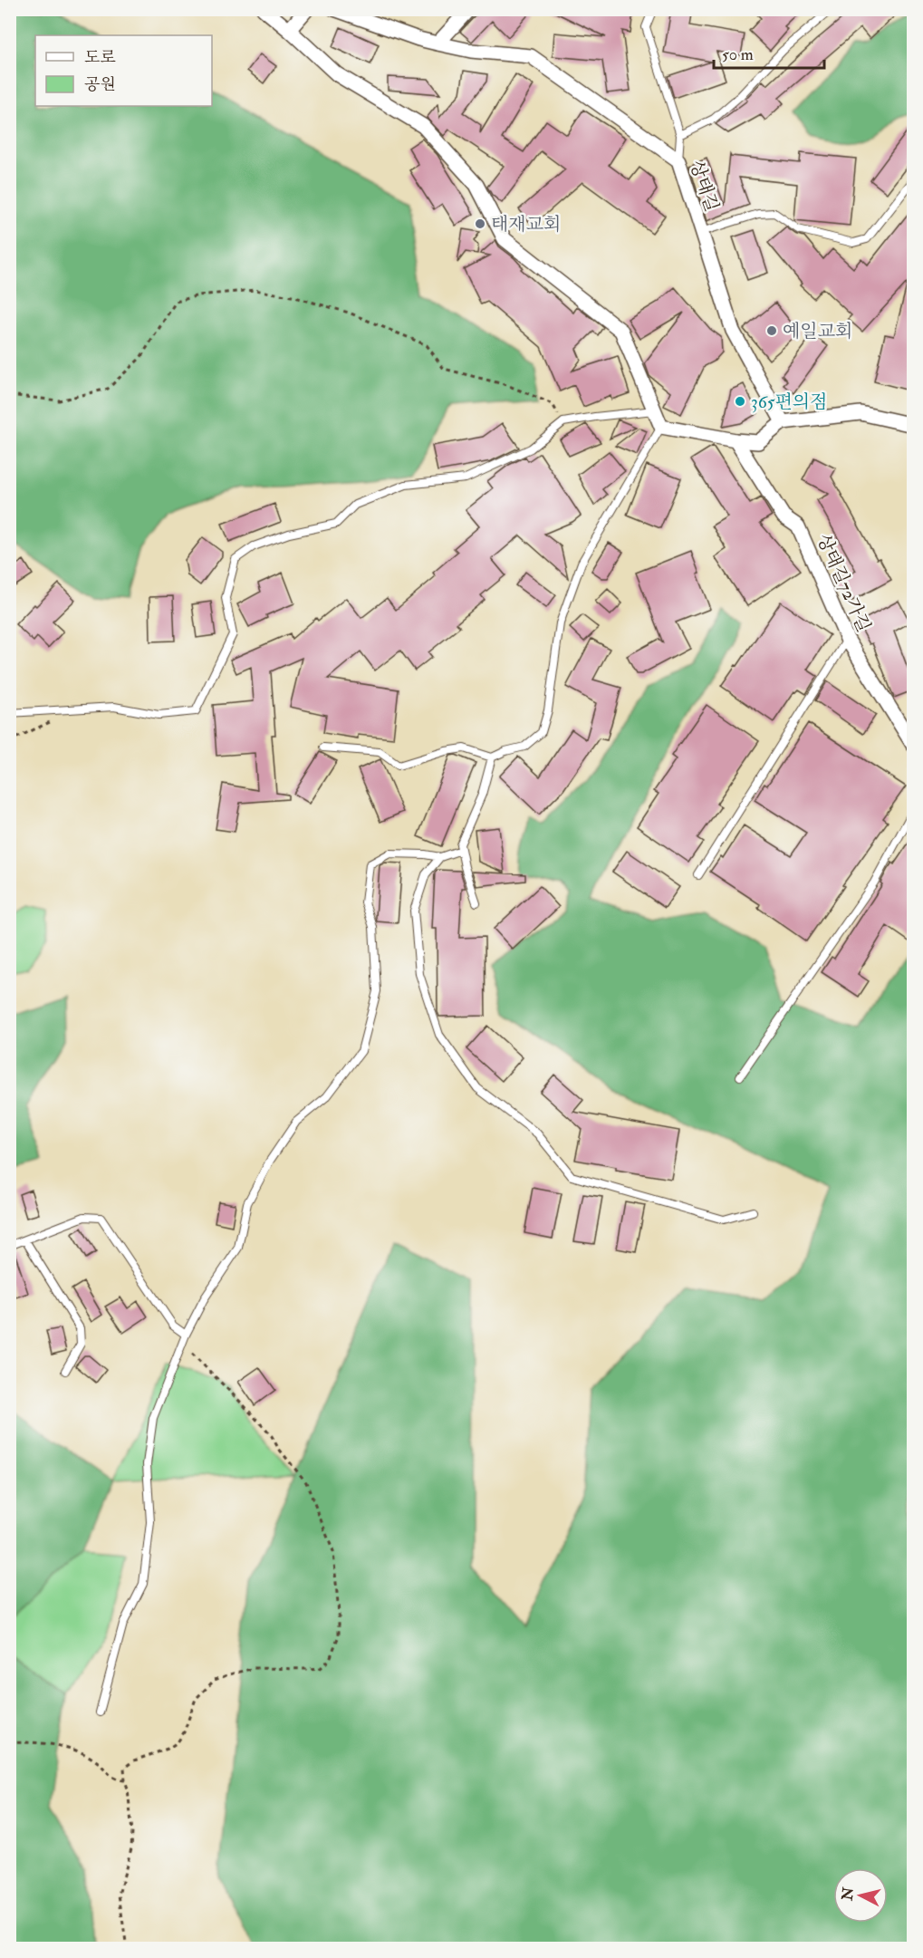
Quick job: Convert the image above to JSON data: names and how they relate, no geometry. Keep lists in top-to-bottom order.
{
  "streets": {
    "street": ["상태길", "상태길72가길"]
  },
  "places": ["태재교회", "예일교회", "365편의점"],
  "legend": ["도로", "공원"],
  "scale_bar": "50 m",
  "north": "left"
}
